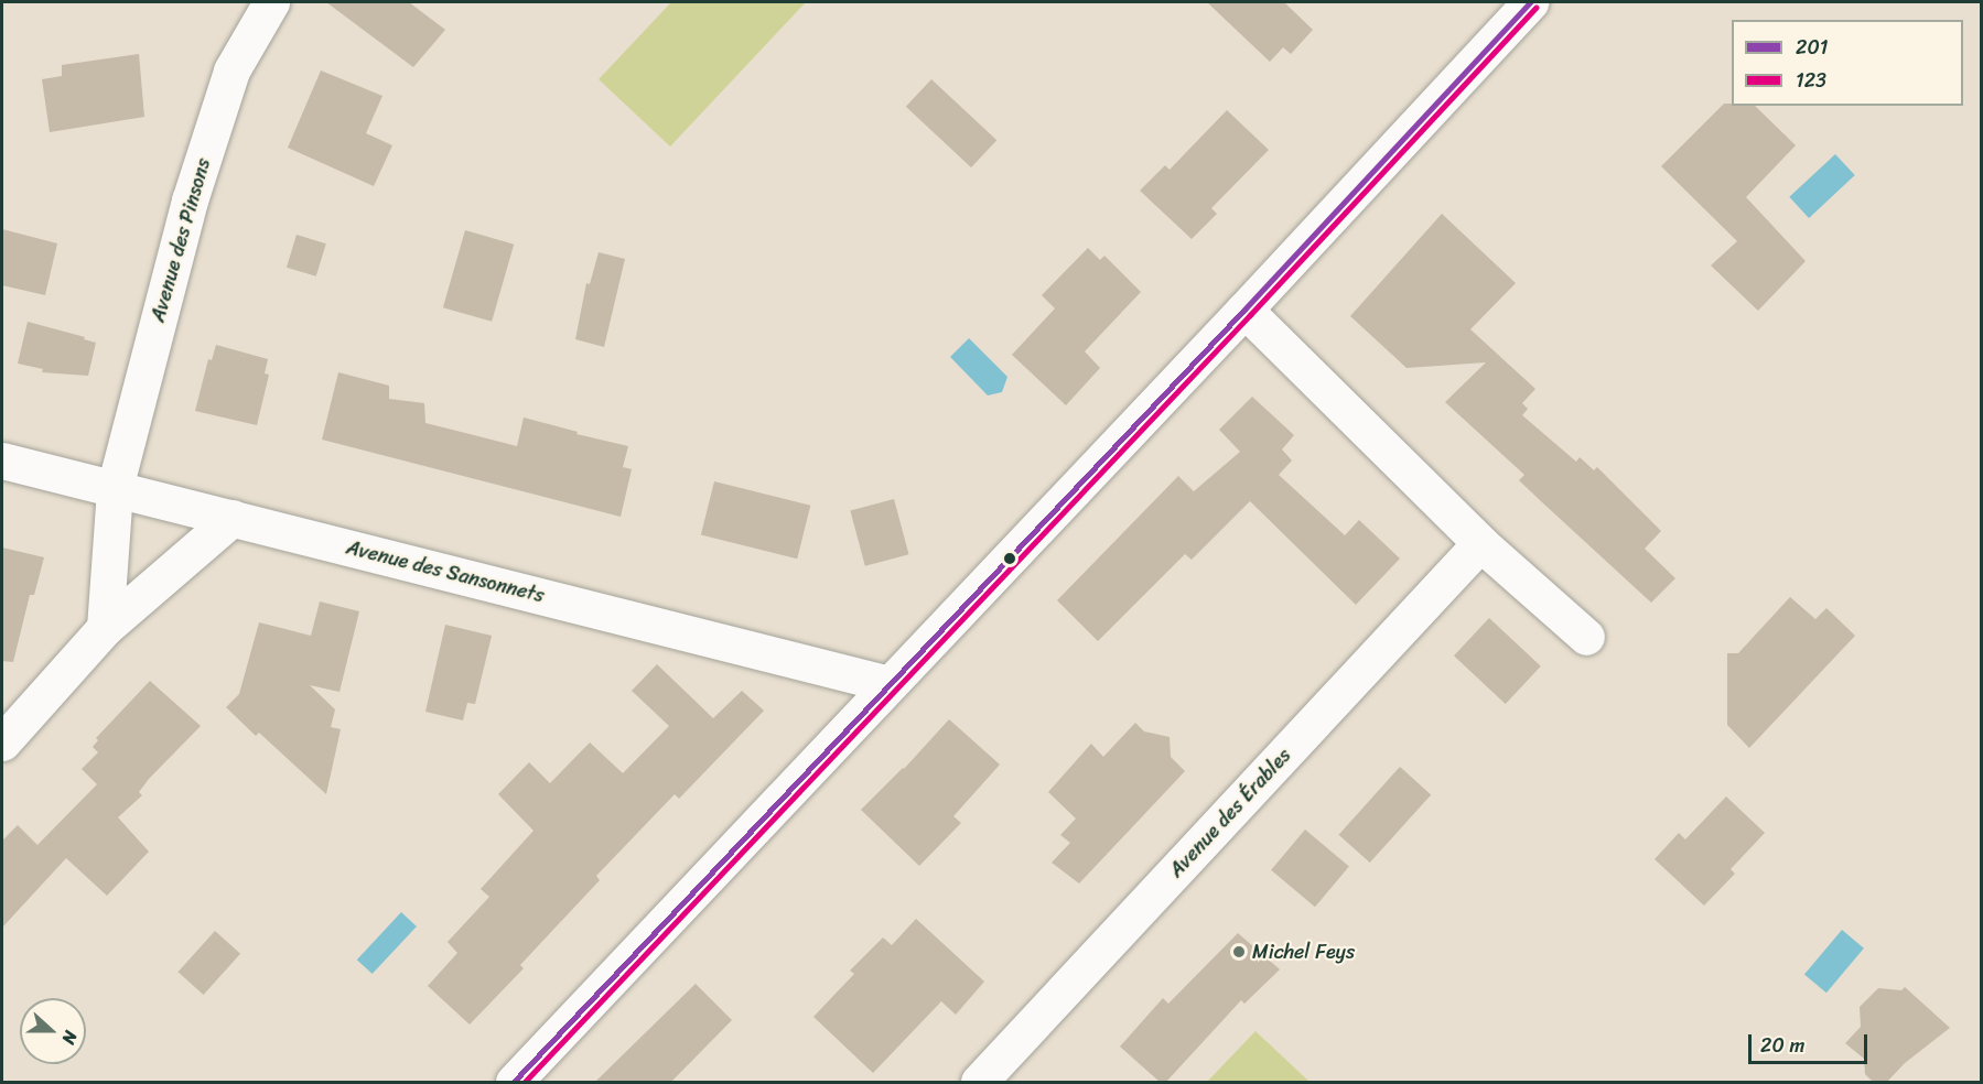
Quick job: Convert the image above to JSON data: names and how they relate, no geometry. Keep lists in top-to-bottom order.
{
  "streets": {
    "street": ["Avenue des Pinsons", "Avenue des Sansonnets", "Avenue des Érables"]
  },
  "crossings": [
    ["Avenue des Pinsons", "Avenue des Sansonnets"]
  ],
  "places": ["Michel Feys"],
  "lines": ["transit line 201", "transit line 123"],
  "legend": ["201", "123"],
  "scale_bar": "20 m",
  "north": "right"
}
